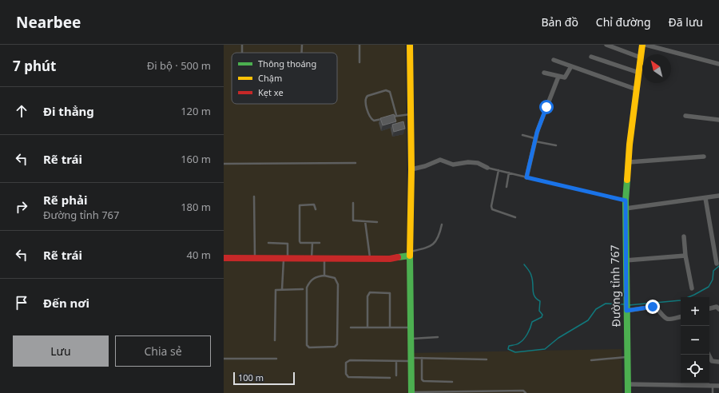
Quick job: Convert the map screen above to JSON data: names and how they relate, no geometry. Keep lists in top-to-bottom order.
{
  "streets": {
    "street": ["Đường tỉnh 767"]
  },
  "legend": ["Thông thoáng", "Chậm", "Kẹt xe"],
  "scale_bar": "100 m",
  "north": "top left",
  "page": {
    "header": "Nearbee",
    "nav": ["Bản đồ", "Chỉ đường", "Đã lưu"],
    "heading": ["7 phút", "Đi bộ · 500 m"],
    "list": [
      ["Đi thẳng", "120 m"],
      ["Rẽ trái", "160 m"],
      ["Rẽ phải", "Đường tỉnh 767", "180 m"],
      ["Rẽ trái", "40 m"],
      "Đến nơi"
    ],
    "map_buttons": ["+", "−"],
    "buttons": ["Lưu", "Chia sẻ"],
    "scale": "100 m"
  }
}
